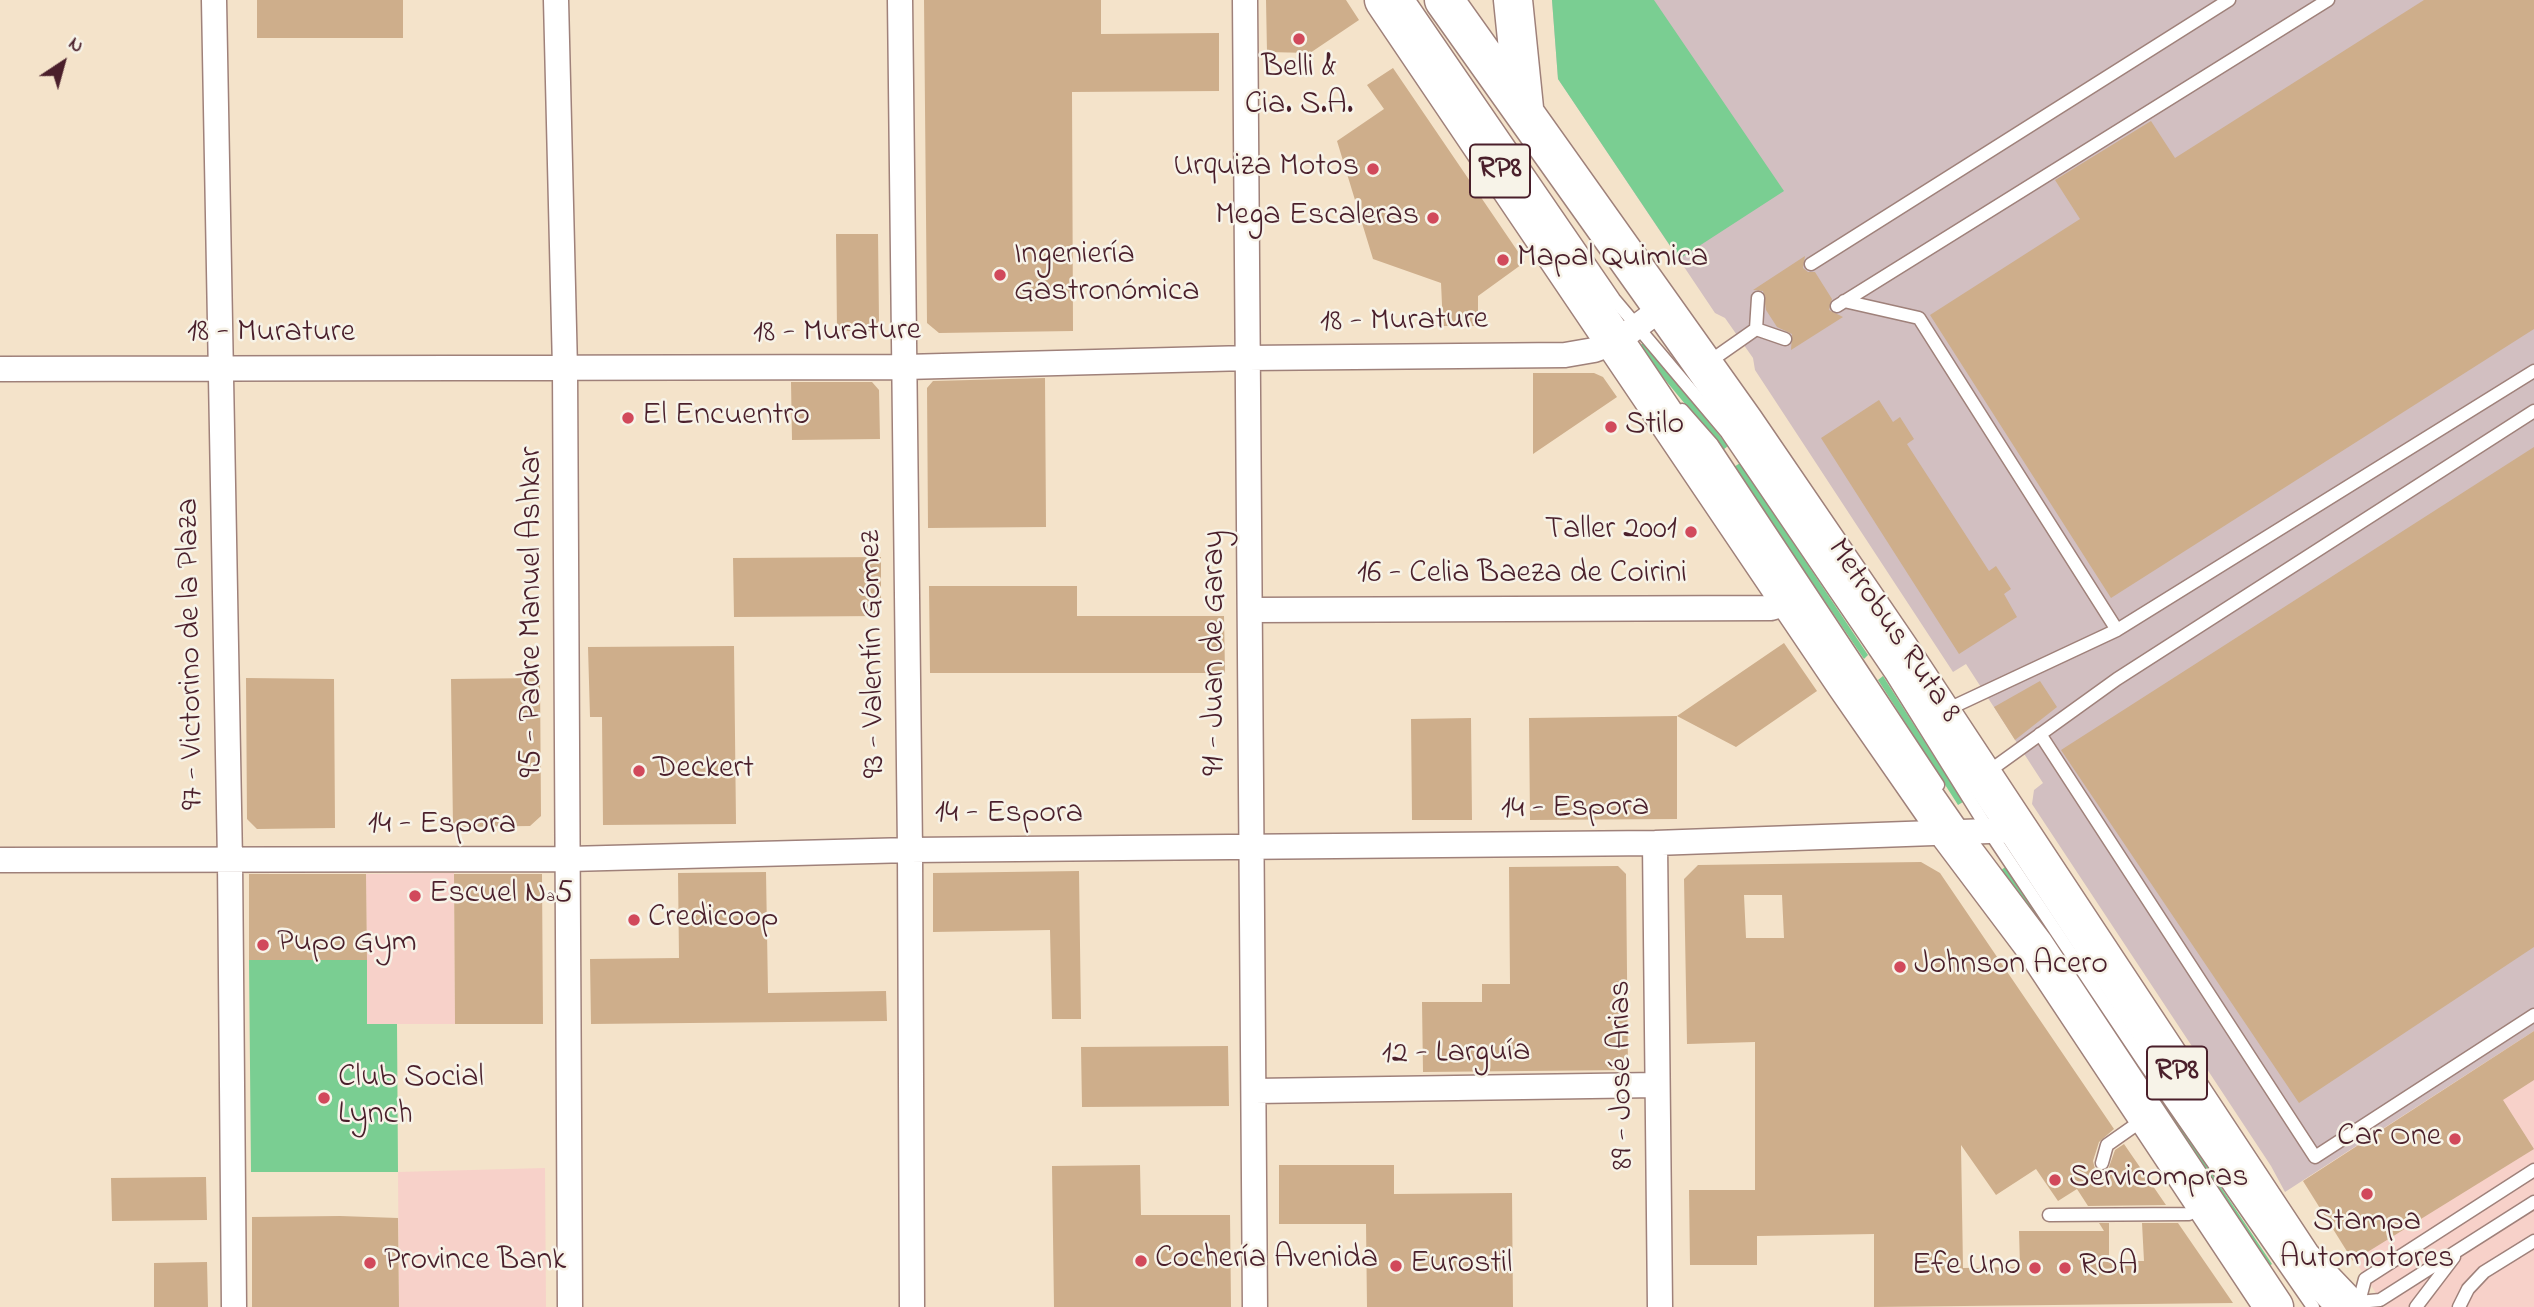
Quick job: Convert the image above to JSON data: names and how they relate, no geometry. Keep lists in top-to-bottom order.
{
  "streets": {
    "main road": ["RP8"],
    "street": [
      "18 - Murature",
      "16 - Celia Baeza de Coirini",
      "95 - Padre Manuel Ashkar",
      "91 - Juan de Garay",
      "97 - Victorino de la Plaza",
      "93 - Valentín Gómez",
      "14 - Espora",
      "12 - Larguía",
      "89 - José Arias"
    ],
    "lane": ["Metrobus Ruta 8"]
  },
  "crossings": [
    ["RP8", "18 - Murature"],
    ["RP8", "16 - Celia Baeza de Coirini"],
    ["RP8", "Metrobus Ruta 8"],
    ["RP8", "14 - Espora"],
    ["18 - Murature", "95 - Padre Manuel Ashkar"],
    ["18 - Murature", "Metrobus Ruta 8"],
    ["18 - Murature", "91 - Juan de Garay"],
    ["18 - Murature", "97 - Victorino de la Plaza"],
    ["18 - Murature", "93 - Valentín Gómez"],
    ["16 - Celia Baeza de Coirini", "91 - Juan de Garay"],
    ["95 - Padre Manuel Ashkar", "14 - Espora"],
    ["Metrobus Ruta 8", "14 - Espora"],
    ["91 - Juan de Garay", "14 - Espora"],
    ["91 - Juan de Garay", "12 - Larguía"],
    ["97 - Victorino de la Plaza", "14 - Espora"],
    ["93 - Valentín Gómez", "14 - Espora"],
    ["14 - Espora", "89 - José Arias"],
    ["12 - Larguía", "89 - José Arias"]
  ],
  "places": [
    "Belli & Cia. S.A.",
    "Urquiza Motos",
    "Mega Escaleras",
    "Mapal Quimica",
    "Ingeniería Gastronómica",
    "El Encuentro",
    "Stilo",
    "Taller 2001",
    "Deckert",
    "Escuel Nª5",
    "Credicoop",
    "Pupo Gym",
    "Johnson Acero",
    "Club Social Lynch",
    "Car One",
    "Servicompras",
    "Stampa Automotores",
    "Cochería Avenida",
    "Province Bank",
    "Eurostil",
    "Efe Uno",
    "ROA"
  ],
  "north": "top right"
}
